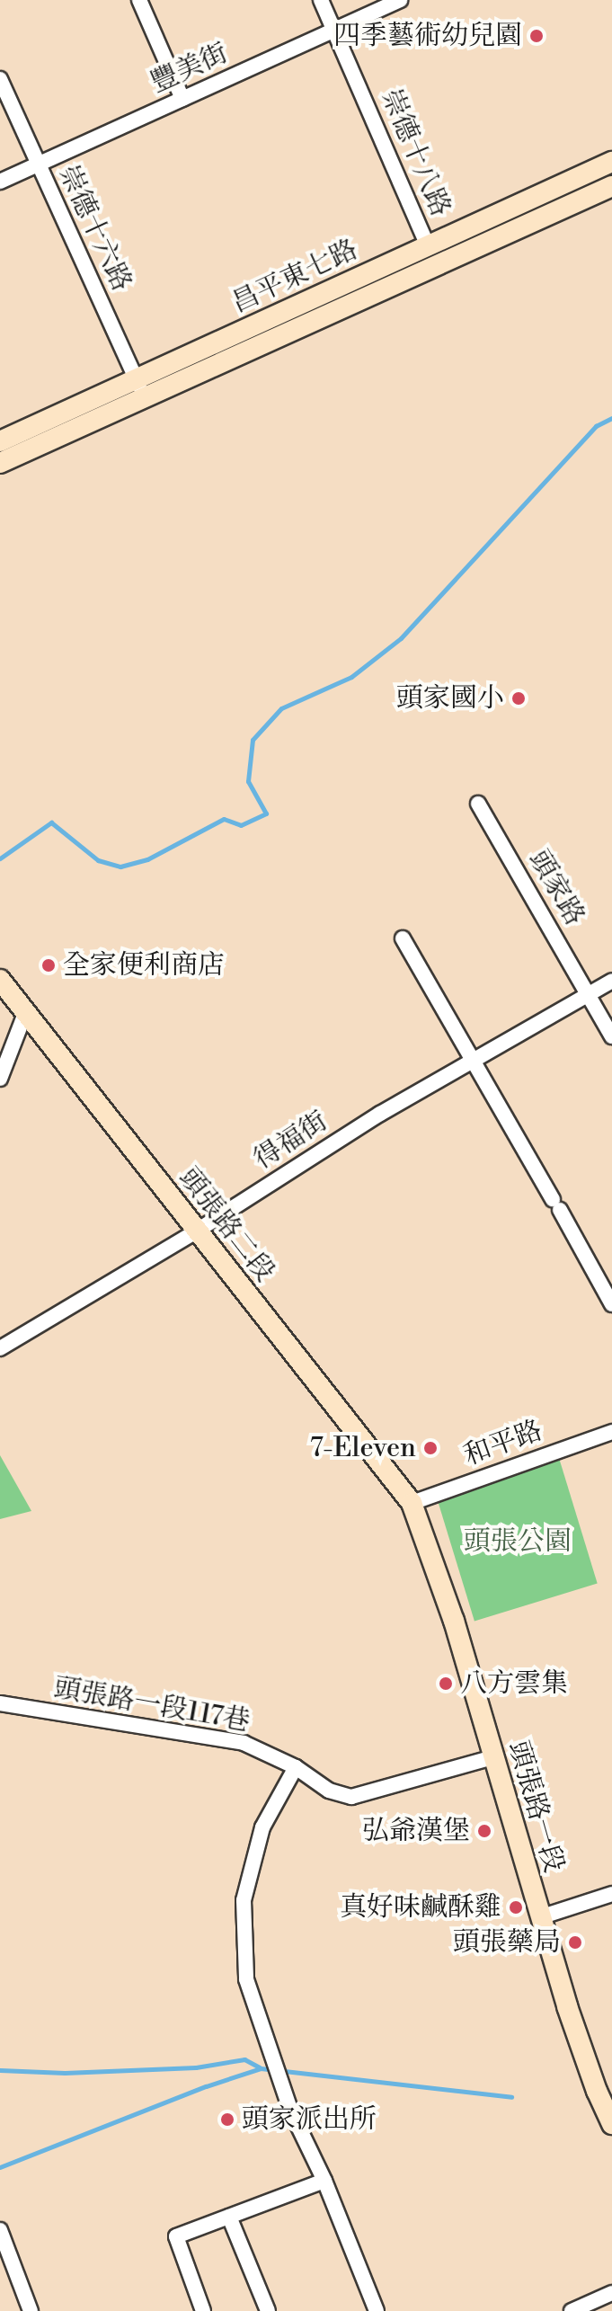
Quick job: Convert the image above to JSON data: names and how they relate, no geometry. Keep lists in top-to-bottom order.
{
  "streets": {
    "street": [
      "豐美街",
      "崇德十八路",
      "崇德十六路",
      "昌平東七路",
      "頭家路",
      "得福街",
      "頭張路二段",
      "和平路",
      "頭張路一段117巷",
      "頭張路一段"
    ]
  },
  "crossings": [
    ["豐美街", "崇德十八路"],
    ["豐美街", "崇德十六路"],
    ["崇德十八路", "昌平東七路"],
    ["崇德十六路", "昌平東七路"],
    ["頭家路", "得福街"],
    ["得福街", "頭張路二段"],
    ["頭張路二段", "和平路"],
    ["頭張路二段", "頭張路一段"],
    ["和平路", "頭張路一段"],
    ["頭張路一段117巷", "頭張路一段"]
  ],
  "parks": ["頭張公園"],
  "places": [
    "四季藝術幼兒園",
    "頭家國小",
    "全家便利商店",
    "7-Eleven",
    "八方雲集",
    "弘爺漢堡",
    "真好味鹹酥雞",
    "頭張藥局",
    "頭家派出所"
  ]
}
